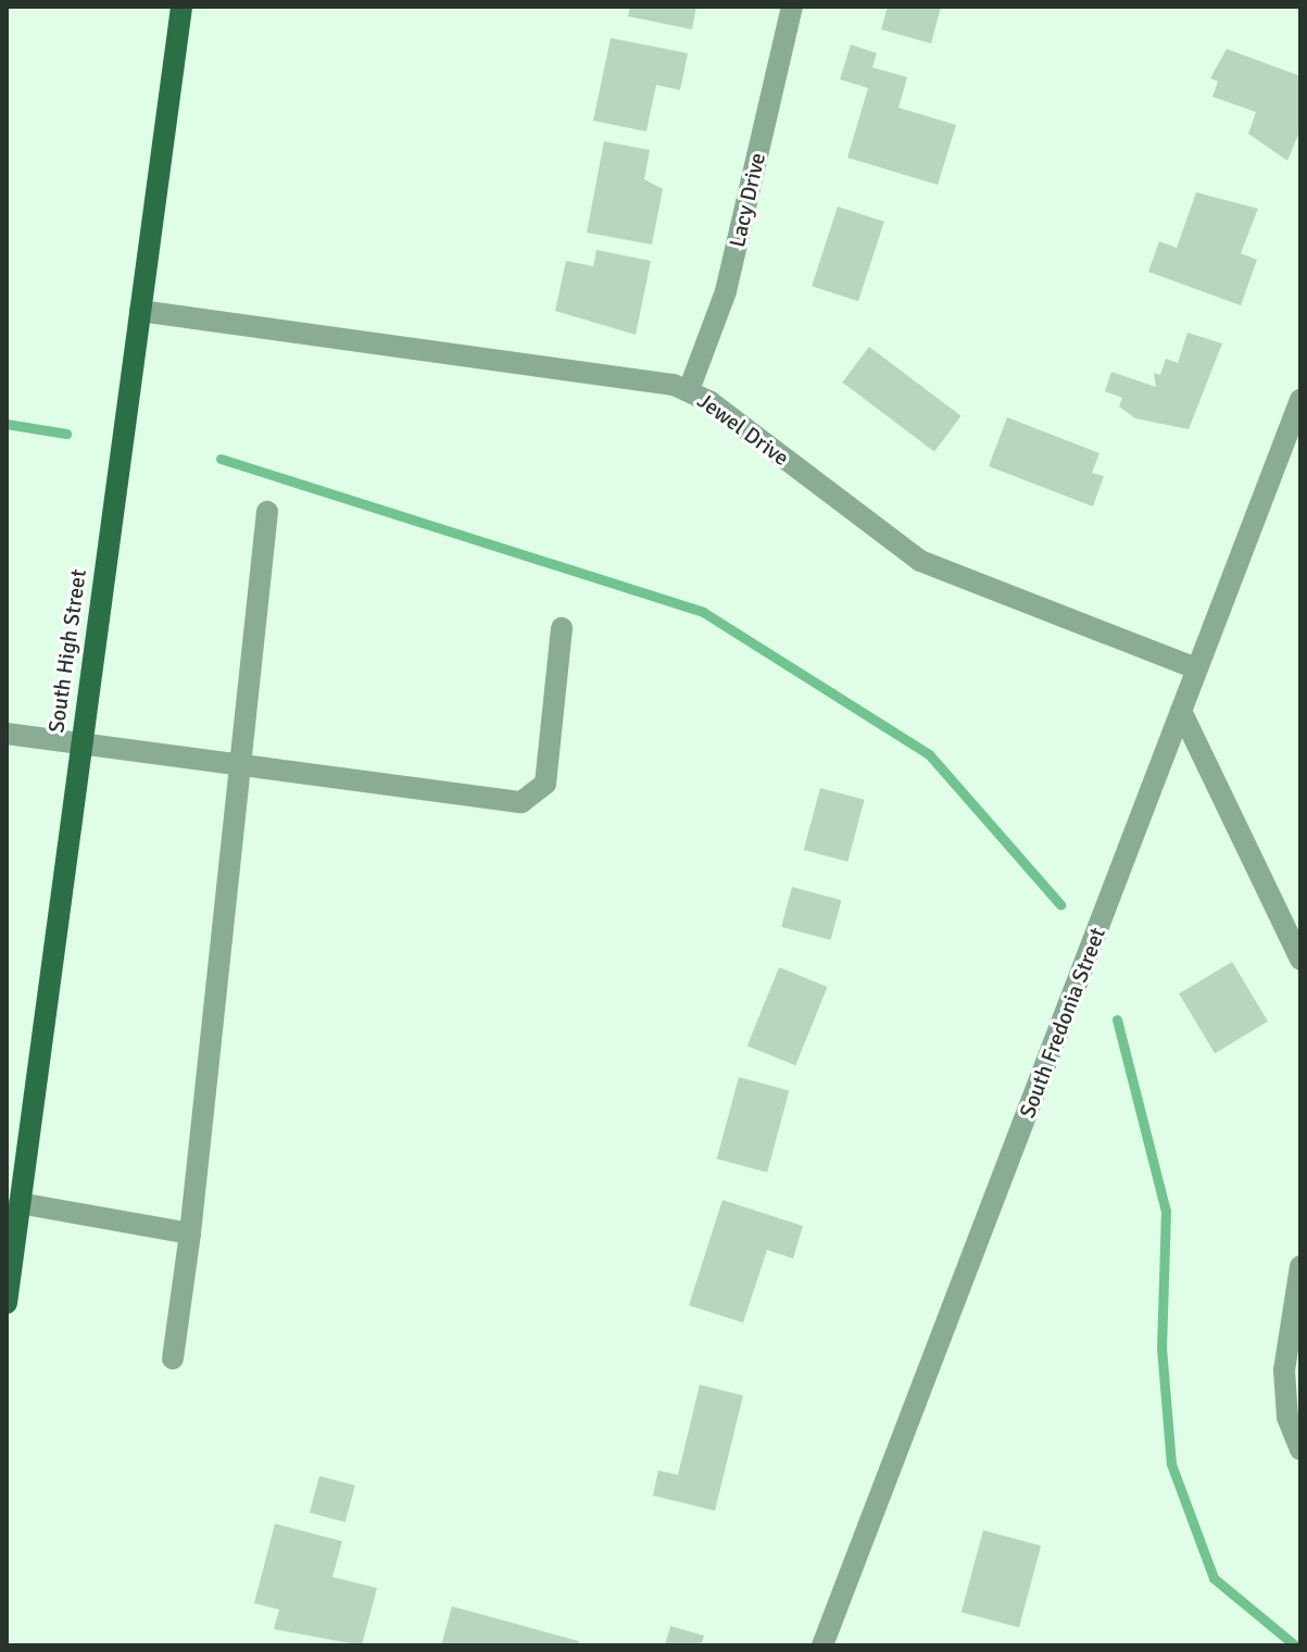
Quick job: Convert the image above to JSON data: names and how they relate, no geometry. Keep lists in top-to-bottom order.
{
  "streets": {
    "main road": ["South High Street"],
    "street": ["Lacy Drive", "Jewel Drive", "South Fredonia Street"]
  },
  "crossings": [
    ["Lacy Drive", "Jewel Drive"],
    ["Jewel Drive", "South High Street"],
    ["Jewel Drive", "South Fredonia Street"]
  ]
}
